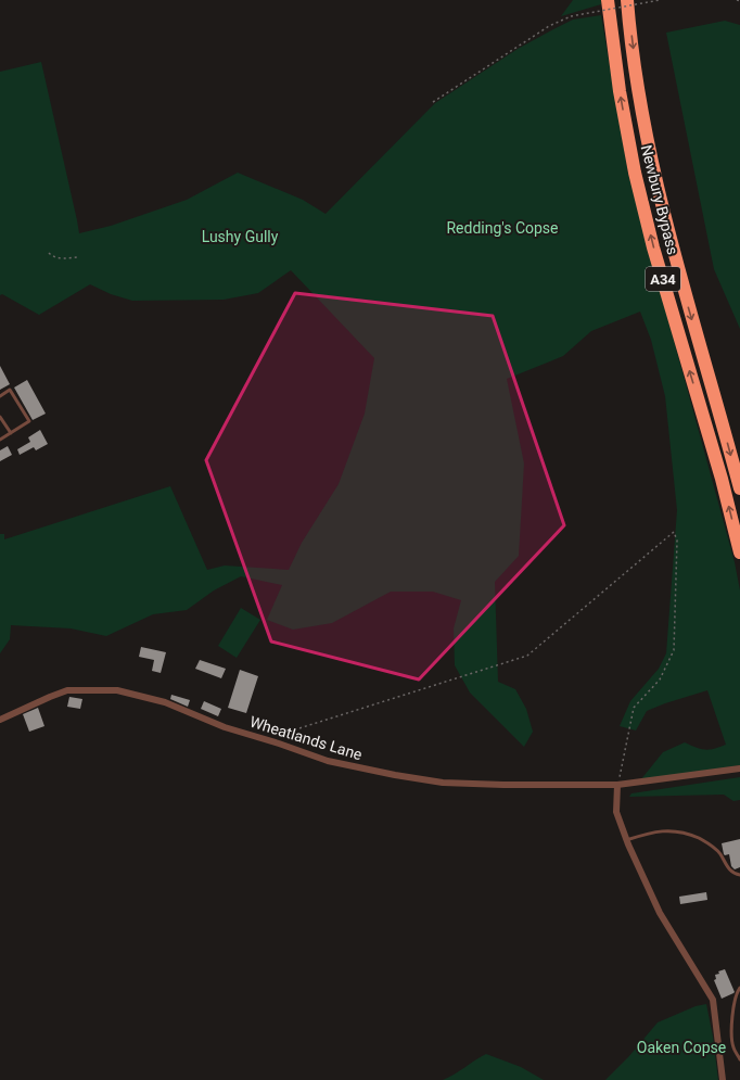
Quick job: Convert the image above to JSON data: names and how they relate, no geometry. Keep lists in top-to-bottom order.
{
  "streets": {
    "highway": ["Newbury Bypass", "A34"],
    "street": ["Wheatlands Lane"]
  },
  "parks": ["Redding's Copse", "Lushy Gully", "Oaken Copse"]
}
